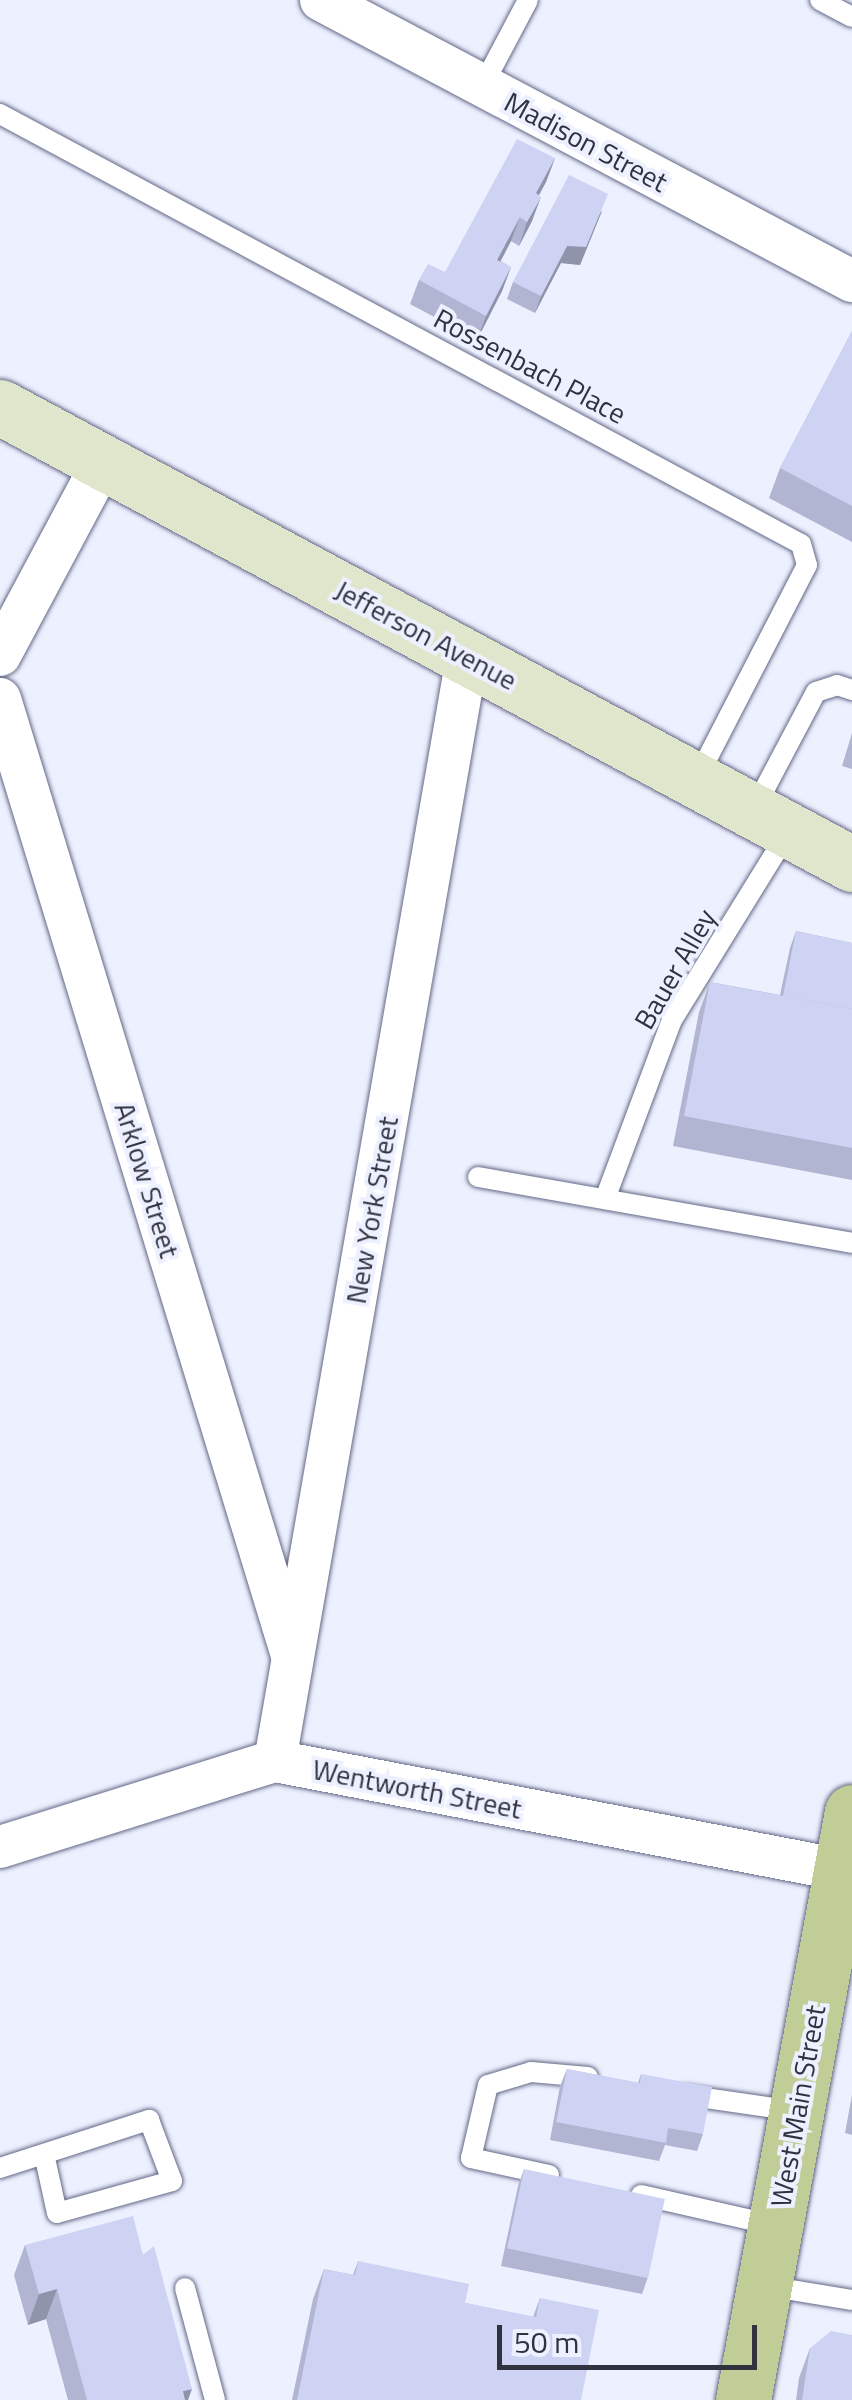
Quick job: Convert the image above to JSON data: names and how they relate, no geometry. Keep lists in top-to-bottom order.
{
  "streets": {
    "main road": ["Jefferson Avenue", "West Main Street"],
    "street": [
      "Madison Street",
      "Arklow Street",
      "New York Street",
      "Wentworth Street"
    ],
    "lane": ["Rossenbach Place", "Bauer Alley"]
  },
  "crossings": [
    ["Rossenbach Place", "Jefferson Avenue"],
    ["Jefferson Avenue", "Bauer Alley"],
    ["Jefferson Avenue", "New York Street"],
    ["Arklow Street", "New York Street"],
    ["New York Street", "Wentworth Street"],
    ["Wentworth Street", "West Main Street"]
  ],
  "scale_bar": "50 m"
}
